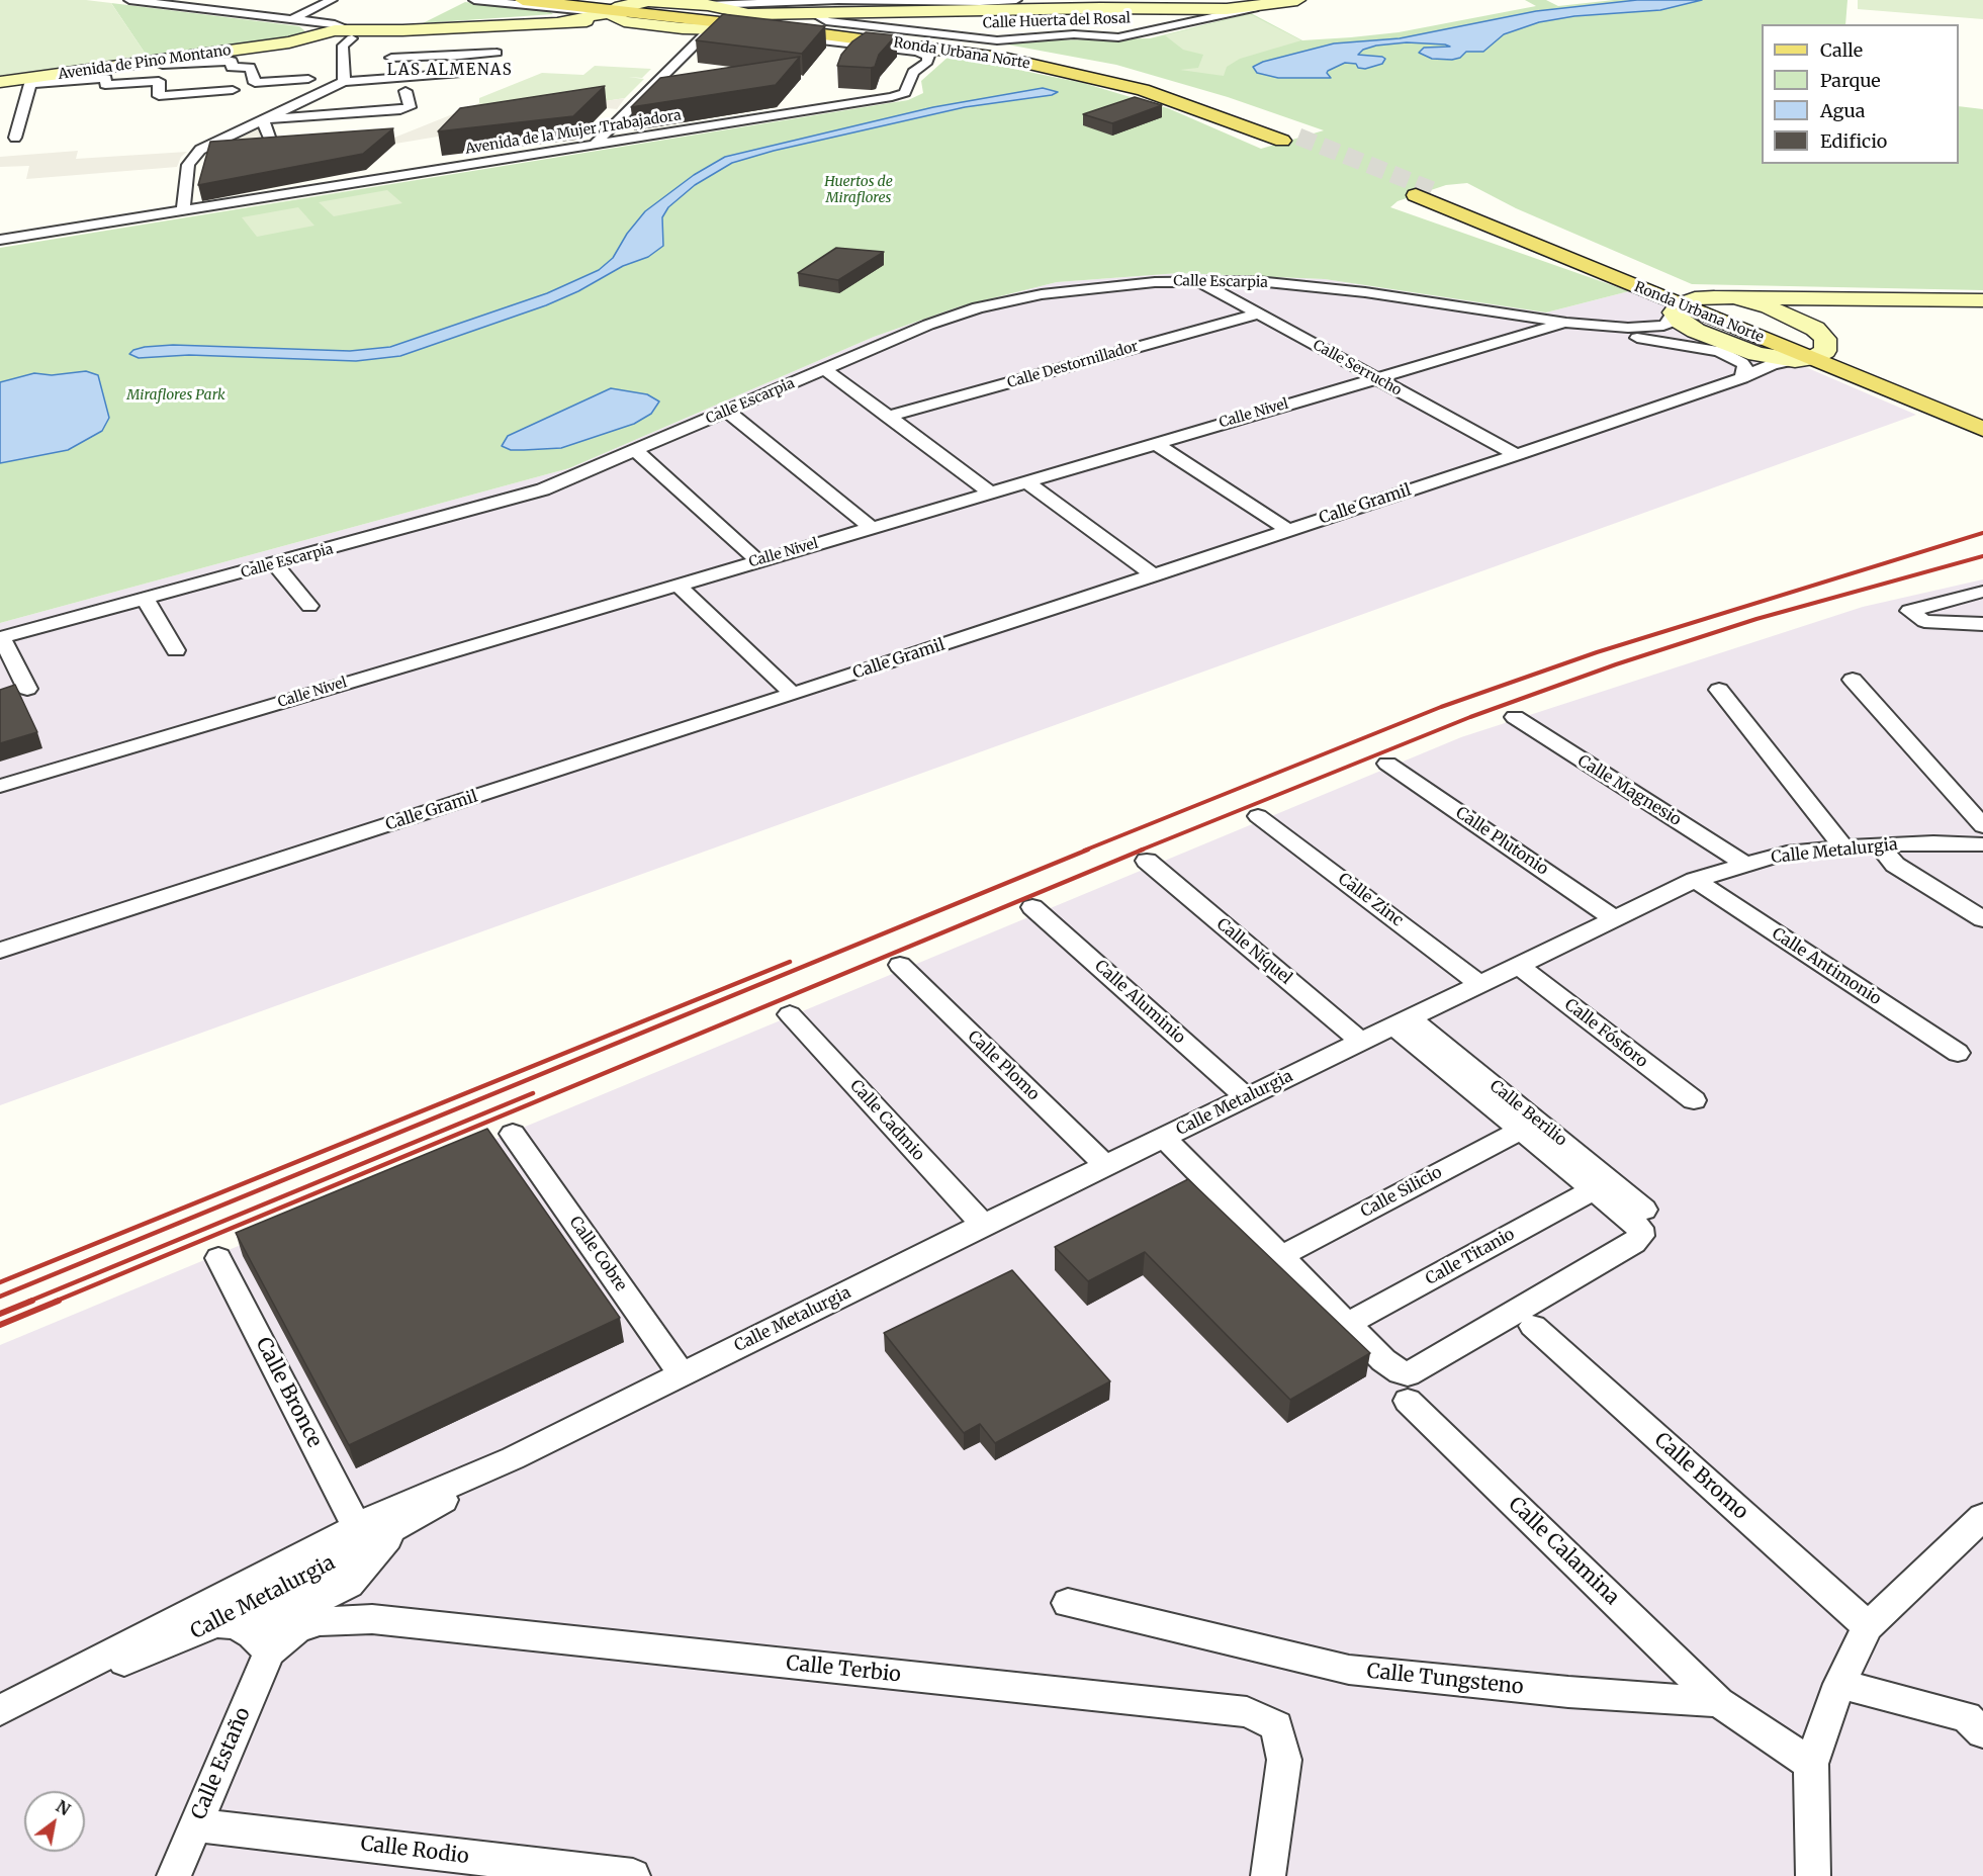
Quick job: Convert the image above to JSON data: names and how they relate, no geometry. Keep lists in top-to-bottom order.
{
  "streets": {
    "main road": ["Ronda Urbana Norte"],
    "street": [
      "Calle Huerta del Rosal",
      "Avenida de Pino Montano",
      "Avenida de la Mujer Trabajadora",
      "Calle Escarpia",
      "Calle Destornillador",
      "Calle Serrucho",
      "Calle Nivel",
      "Calle Gramil",
      "Calle Magnesio",
      "Calle Plutonio",
      "Calle Metalurgia",
      "Calle Zinc",
      "Calle Níquel",
      "Calle Antimonio",
      "Calle Aluminio",
      "Calle Fósforo",
      "Calle Plomo",
      "Calle Berilio",
      "Calle Cadmio",
      "Calle Silicio",
      "Calle Cobre",
      "Calle Titanio",
      "Calle Bronce",
      "Calle Bromo",
      "Calle Calamina",
      "Calle Terbio",
      "Calle Tungsteno",
      "Calle Estaño",
      "Calle Rodio"
    ]
  },
  "crossings": [
    ["Ronda Urbana Norte", "Calle Escarpia"],
    ["Ronda Urbana Norte", "Calle Gramil"],
    ["Calle Escarpia", "Calle Serrucho"],
    ["Calle Escarpia", "Calle Nivel"],
    ["Calle Destornillador", "Calle Serrucho"],
    ["Calle Serrucho", "Calle Nivel"],
    ["Calle Serrucho", "Calle Gramil"],
    ["Calle Magnesio", "Calle Metalurgia"],
    ["Calle Plutonio", "Calle Metalurgia"],
    ["Calle Metalurgia", "Calle Zinc"],
    ["Calle Metalurgia", "Calle Níquel"],
    ["Calle Metalurgia", "Calle Antimonio"],
    ["Calle Metalurgia", "Calle Aluminio"],
    ["Calle Metalurgia", "Calle Fósforo"],
    ["Calle Metalurgia", "Calle Plomo"],
    ["Calle Metalurgia", "Calle Berilio"],
    ["Calle Metalurgia", "Calle Cadmio"],
    ["Calle Metalurgia", "Calle Cobre"],
    ["Calle Metalurgia", "Calle Bronce"],
    ["Calle Calamina", "Calle Tungsteno"],
    ["Calle Estaño", "Calle Rodio"]
  ],
  "districts": ["LAS ALMENAS"],
  "parks": ["Huertos de Miraflores", "Miraflores Park"],
  "legend": [
    "Calle",
    "Parque",
    "Agua",
    "Edificio"
  ],
  "north": "top right"
}
